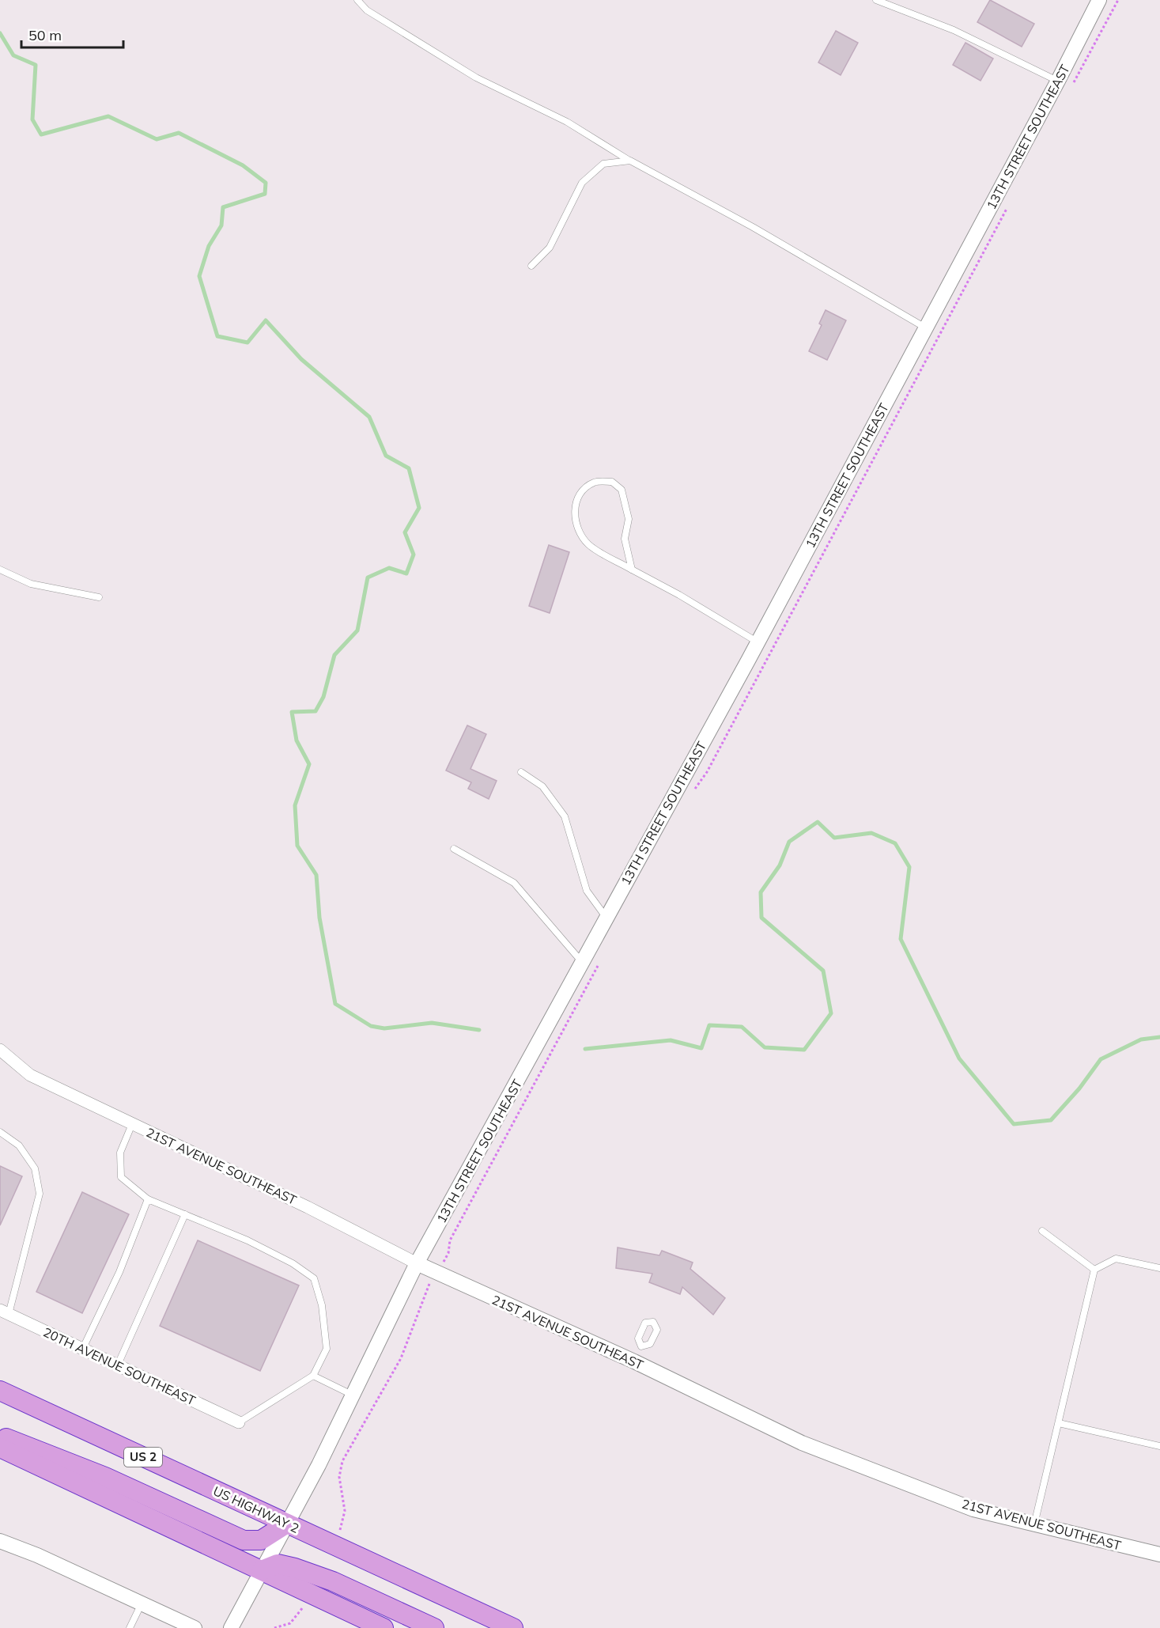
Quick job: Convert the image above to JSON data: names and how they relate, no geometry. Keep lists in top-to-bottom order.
{
  "streets": {
    "highway": ["US 2", "US HIGHWAY 2"],
    "street": ["13TH STREET SOUTHEAST", "21ST AVENUE SOUTHEAST", "20TH AVENUE SOUTHEAST"]
  },
  "crossings": [
    ["13TH STREET SOUTHEAST", "21ST AVENUE SOUTHEAST"],
    ["13TH STREET SOUTHEAST", "US HIGHWAY 2"]
  ],
  "scale_bar": "50 m"
}
